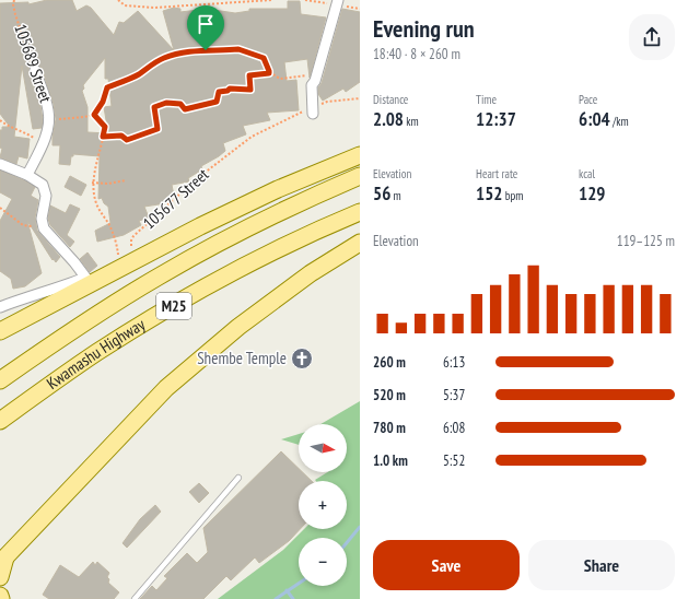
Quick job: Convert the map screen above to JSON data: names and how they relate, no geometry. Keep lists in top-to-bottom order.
{
  "streets": {
    "main road": ["M25", "Kwamashu Highway"],
    "street": ["105689 Street"],
    "path": ["105677 Street"]
  },
  "places": {
    "church": ["Shembe Temple"]
  },
  "north": "right",
  "page": {
    "heading": ["Evening run", "18:40 · 8 × 260 m"],
    "stats": [
      ["Distance", "2.08 km"],
      ["Time", "12:37"],
      ["Pace", "6:04 /km"],
      ["Elevation", "56 m"],
      ["Heart rate", "152 bpm"],
      ["kcal", "129"]
    ],
    "chart": ["Elevation", "119–125 m"],
    "list": [
      {
        "name": "260 m",
        "note": "6:13"
      },
      {
        "name": "520 m",
        "note": "5:37"
      },
      {
        "name": "780 m",
        "note": "6:08"
      },
      {
        "name": "1.0 km",
        "note": "5:52"
      }
    ],
    "map_buttons": ["+", "−"],
    "buttons": ["Save", "Share"]
  }
}
